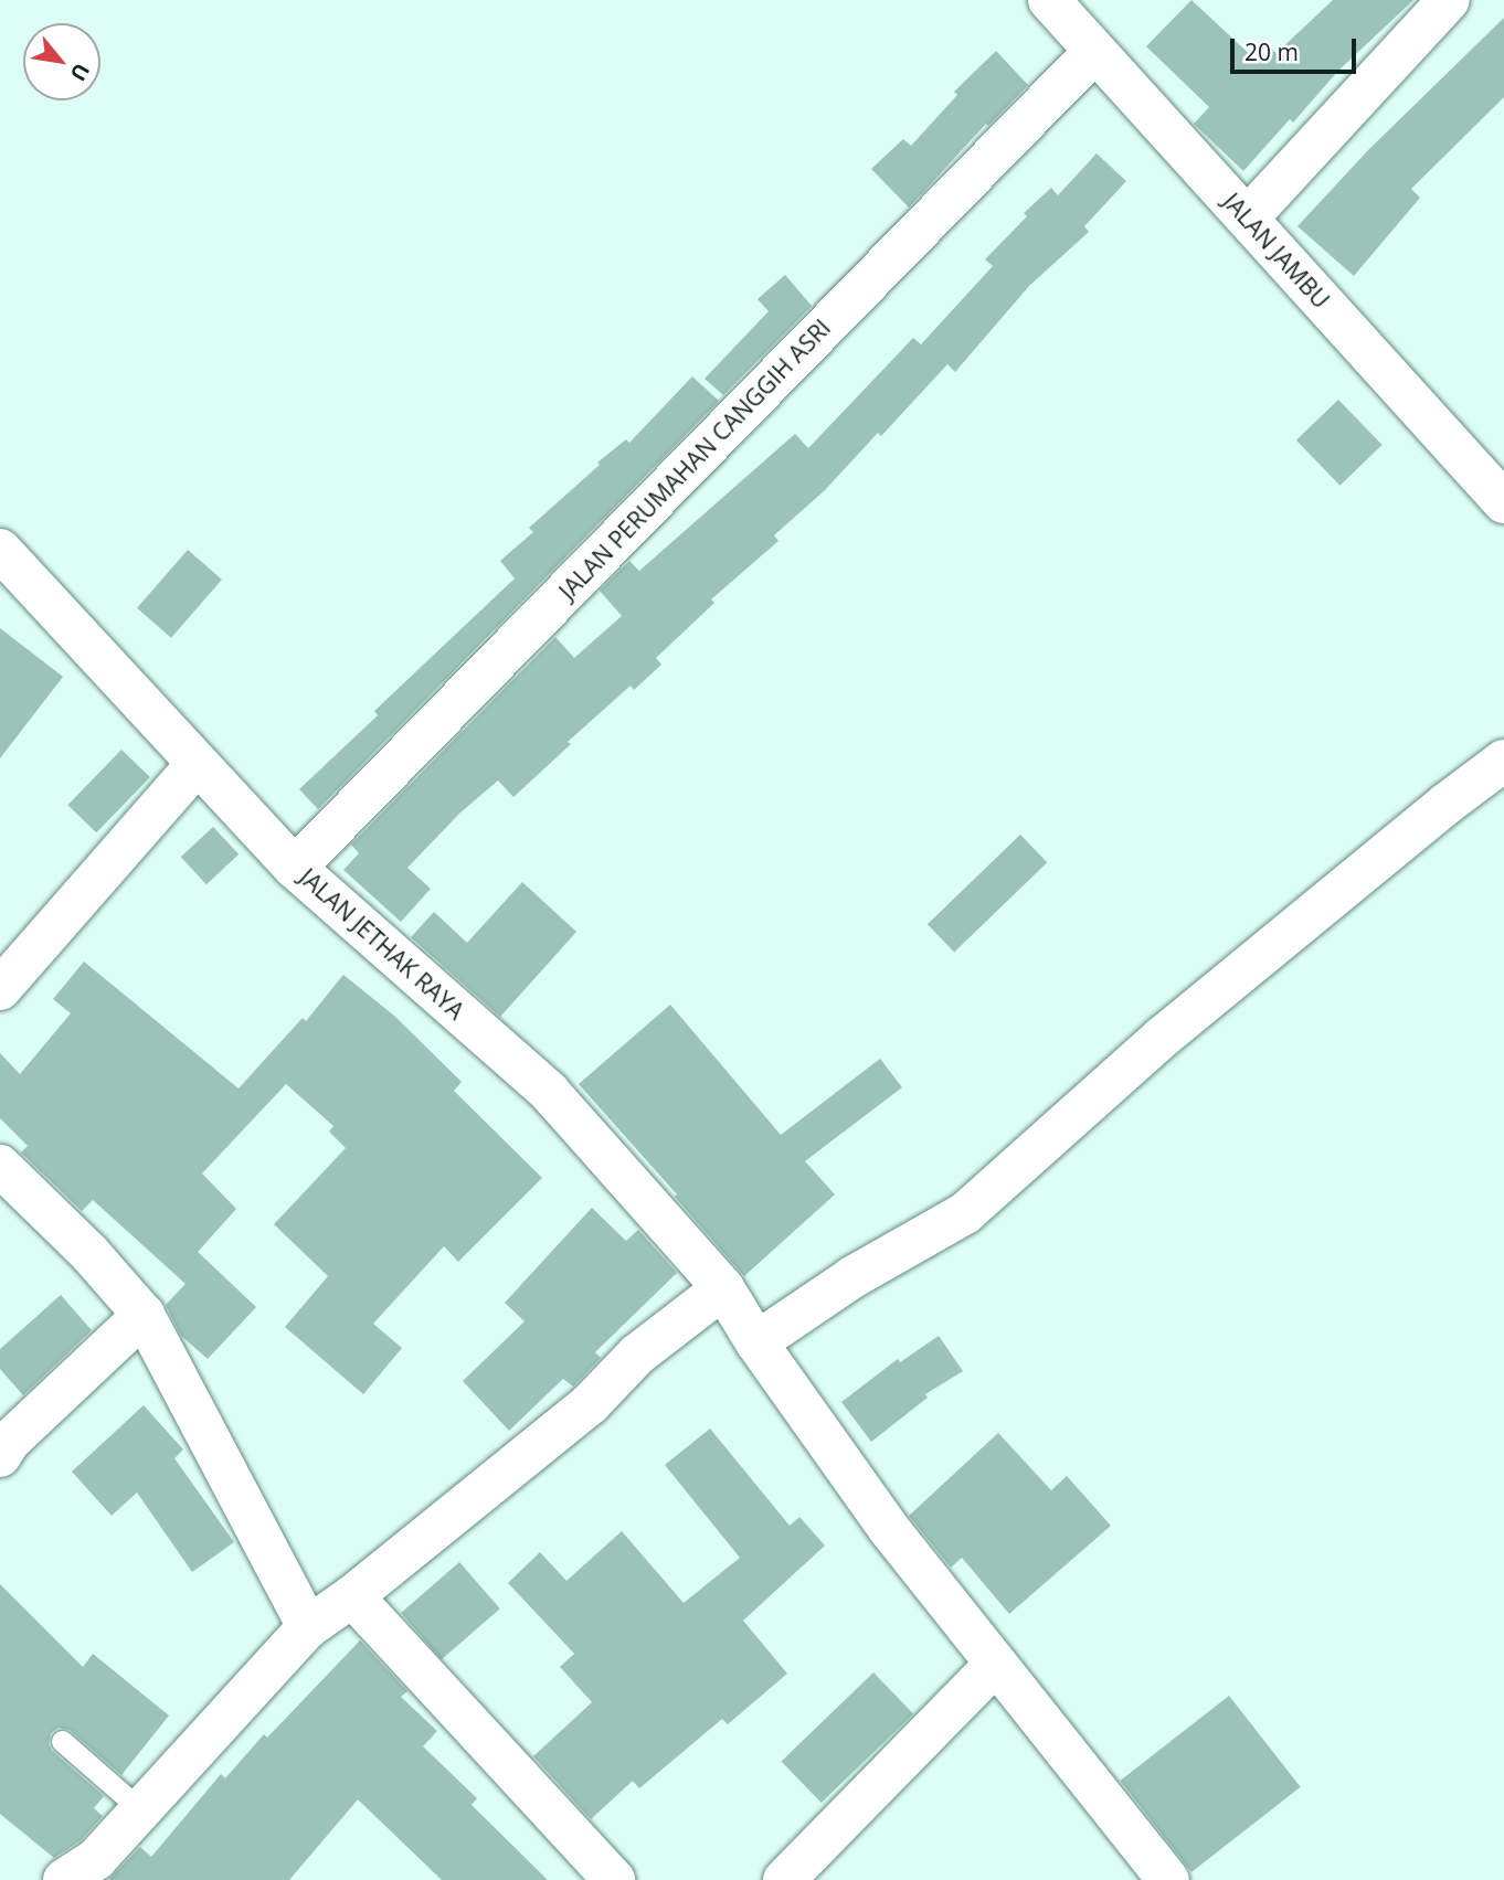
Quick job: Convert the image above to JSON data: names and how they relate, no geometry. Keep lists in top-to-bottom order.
{
  "streets": {
    "street": ["JALAN JAMBU", "JALAN PERUMAHAN CANGGIH ASRI", "JALAN JETHAK RAYA"]
  },
  "crossings": [
    ["JALAN JAMBU", "JALAN PERUMAHAN CANGGIH ASRI"],
    ["JALAN PERUMAHAN CANGGIH ASRI", "JALAN JETHAK RAYA"]
  ],
  "scale_bar": "20 m",
  "north": "bottom right"
}
